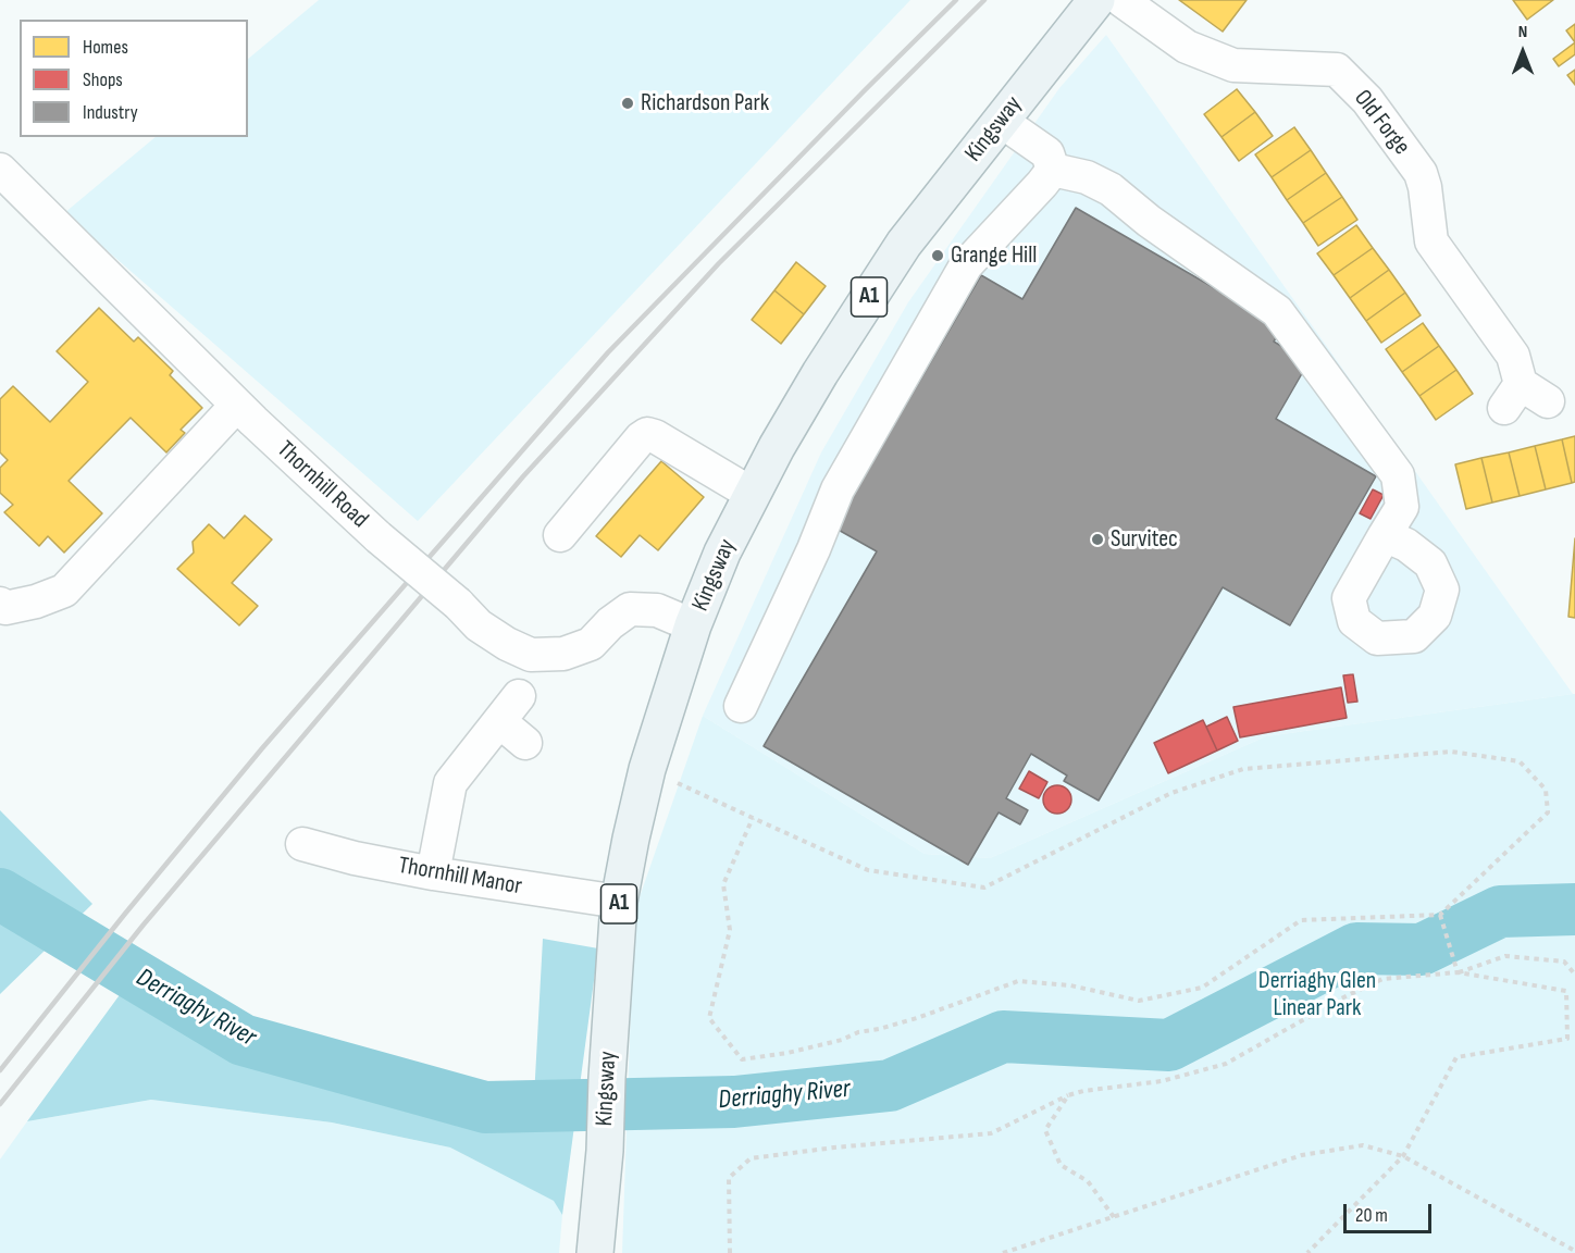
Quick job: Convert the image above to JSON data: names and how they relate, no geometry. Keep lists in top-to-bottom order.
{
  "streets": {
    "main road": ["Kingsway", "A1"],
    "street": ["Old Forge", "Thornhill Road", "Thornhill Manor"]
  },
  "crossings": [
    ["Kingsway", "Thornhill Road"],
    ["Kingsway", "Thornhill Manor"]
  ],
  "water": ["Derriaghy River"],
  "parks": ["Derriaghy Glen Linear Park"],
  "places": ["Richardson Park", "Grange Hill", "Survitec"],
  "legend": ["Homes", "Shops", "Industry"],
  "scale_bar": "20 m",
  "north": "top"
}
